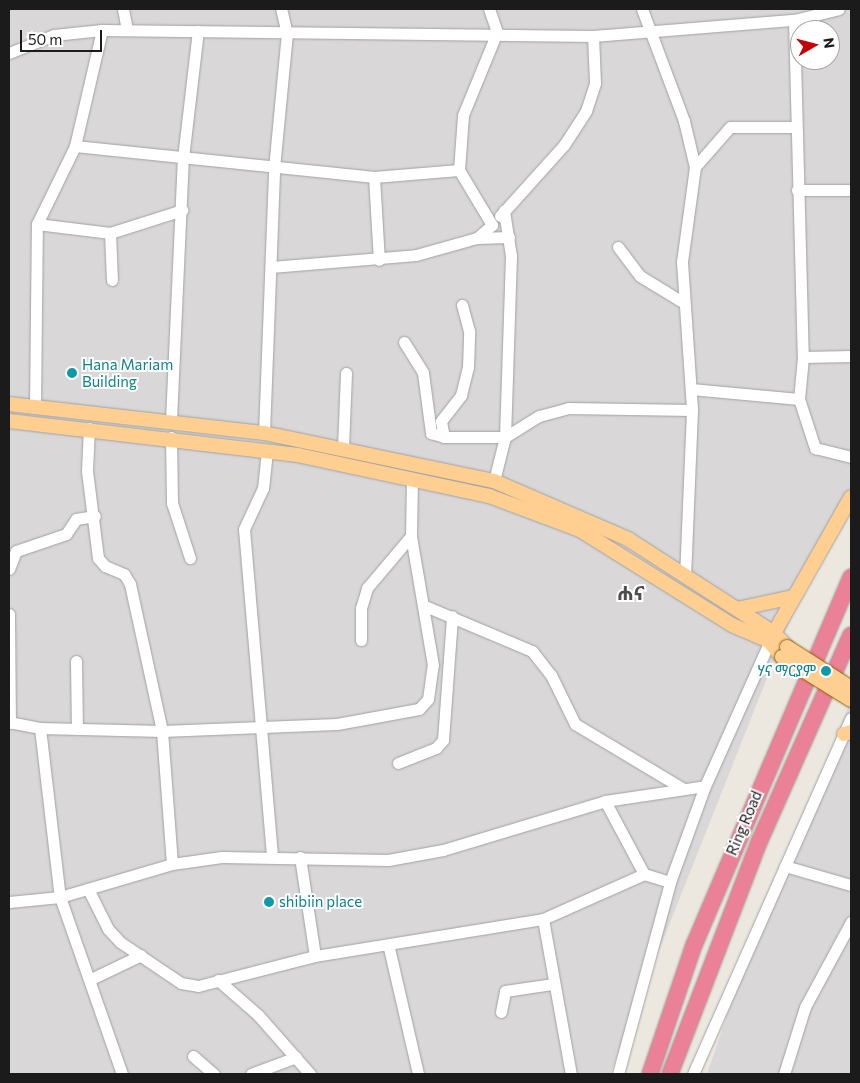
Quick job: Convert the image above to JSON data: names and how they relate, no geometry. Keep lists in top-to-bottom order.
{
  "streets": {
    "highway": ["Ring Road"]
  },
  "districts": ["ሐና"],
  "places": ["Hana Mariam Building", "ሃና ማርያም", "shibiin place"],
  "scale_bar": "50 m",
  "north": "right"
}
